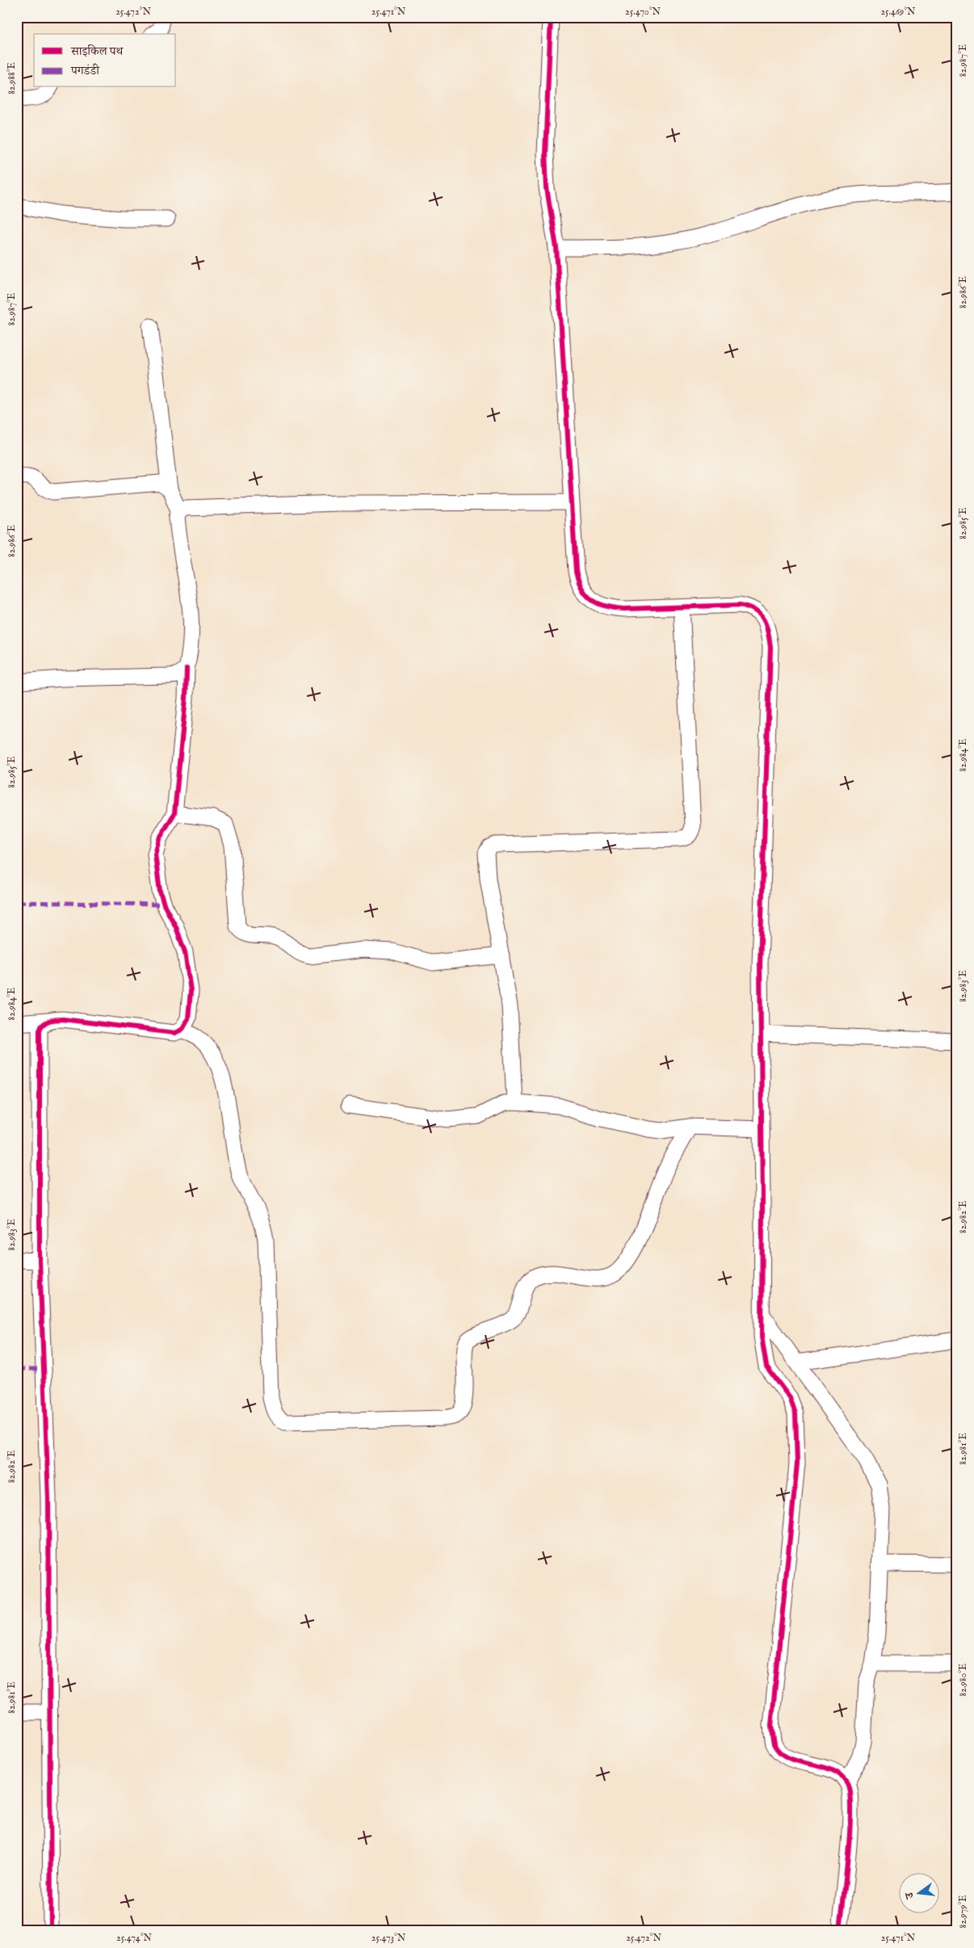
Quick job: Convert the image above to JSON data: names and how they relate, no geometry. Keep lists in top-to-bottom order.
{
  "legend": ["साइकिल पथ", "पगडंडी"],
  "north": "left",
  "coordinates": [
    "25.472°N",
    "25.471°N",
    "25.470°N",
    "25.469°N",
    "82.987°E",
    "82.988°E",
    "82.986°E",
    "82.985°E",
    "82.984°E",
    "82.983°E",
    "82.982°E",
    "82.981°E",
    "82.980°E",
    "82.979°E",
    "25.474°N",
    "25.473°N"
  ]
}
